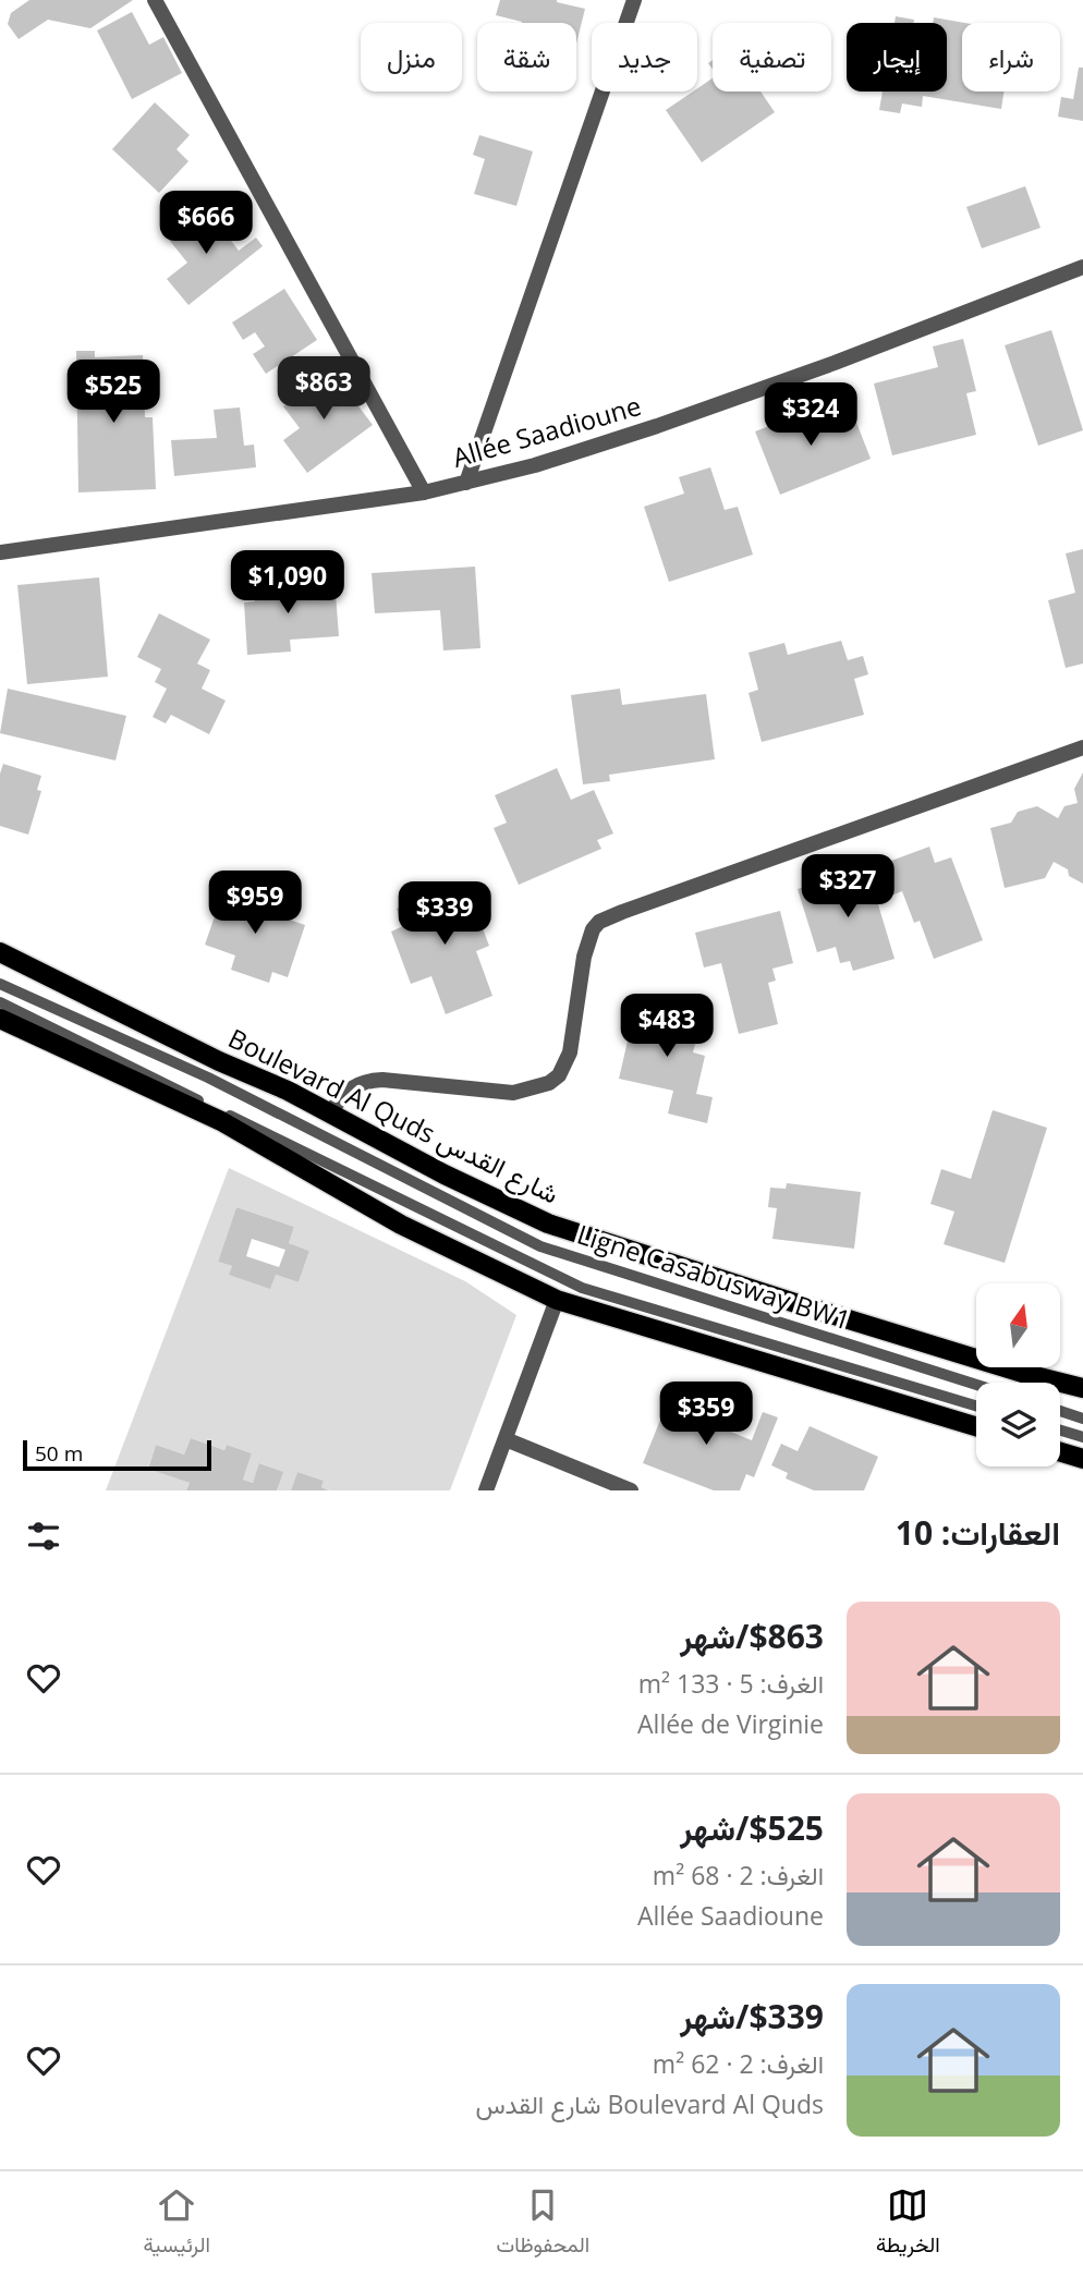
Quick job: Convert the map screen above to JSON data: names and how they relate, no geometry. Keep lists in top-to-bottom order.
{
  "streets": {
    "main road": ["Boulevard Al Quds شارع القدس"],
    "street": ["Allée Saadioune"],
    "lane": ["Ligne Casabusway BW1"]
  },
  "scale_bar": "50 m",
  "north": "top",
  "page": {
    "chip": [
      "شراء",
      "إيجار",
      "تصفية",
      "جديد",
      "شقة",
      "منزل"
    ],
    "price": [
      "$666",
      "$863",
      "$525",
      "$324",
      "$1,090",
      "$327",
      "$959",
      "$339",
      "$483",
      "$359"
    ],
    "scale": "50 m",
    "heading": "العقارات: 10",
    "list": [
      {
        "name": "$863/شهر",
        "note": "الغرف: 5 · 133 m² · Allée de Virginie"
      },
      {
        "name": "$525/شهر",
        "note": "الغرف: 2 · 68 m² · Allée Saadioune"
      },
      {
        "name": "$339/شهر",
        "note": "الغرف: 2 · 62 m² · Boulevard Al Quds شارع القدس"
      }
    ],
    "tabs": ["الخريطة", "المحفوظات", "الرئيسية"]
  }
}
